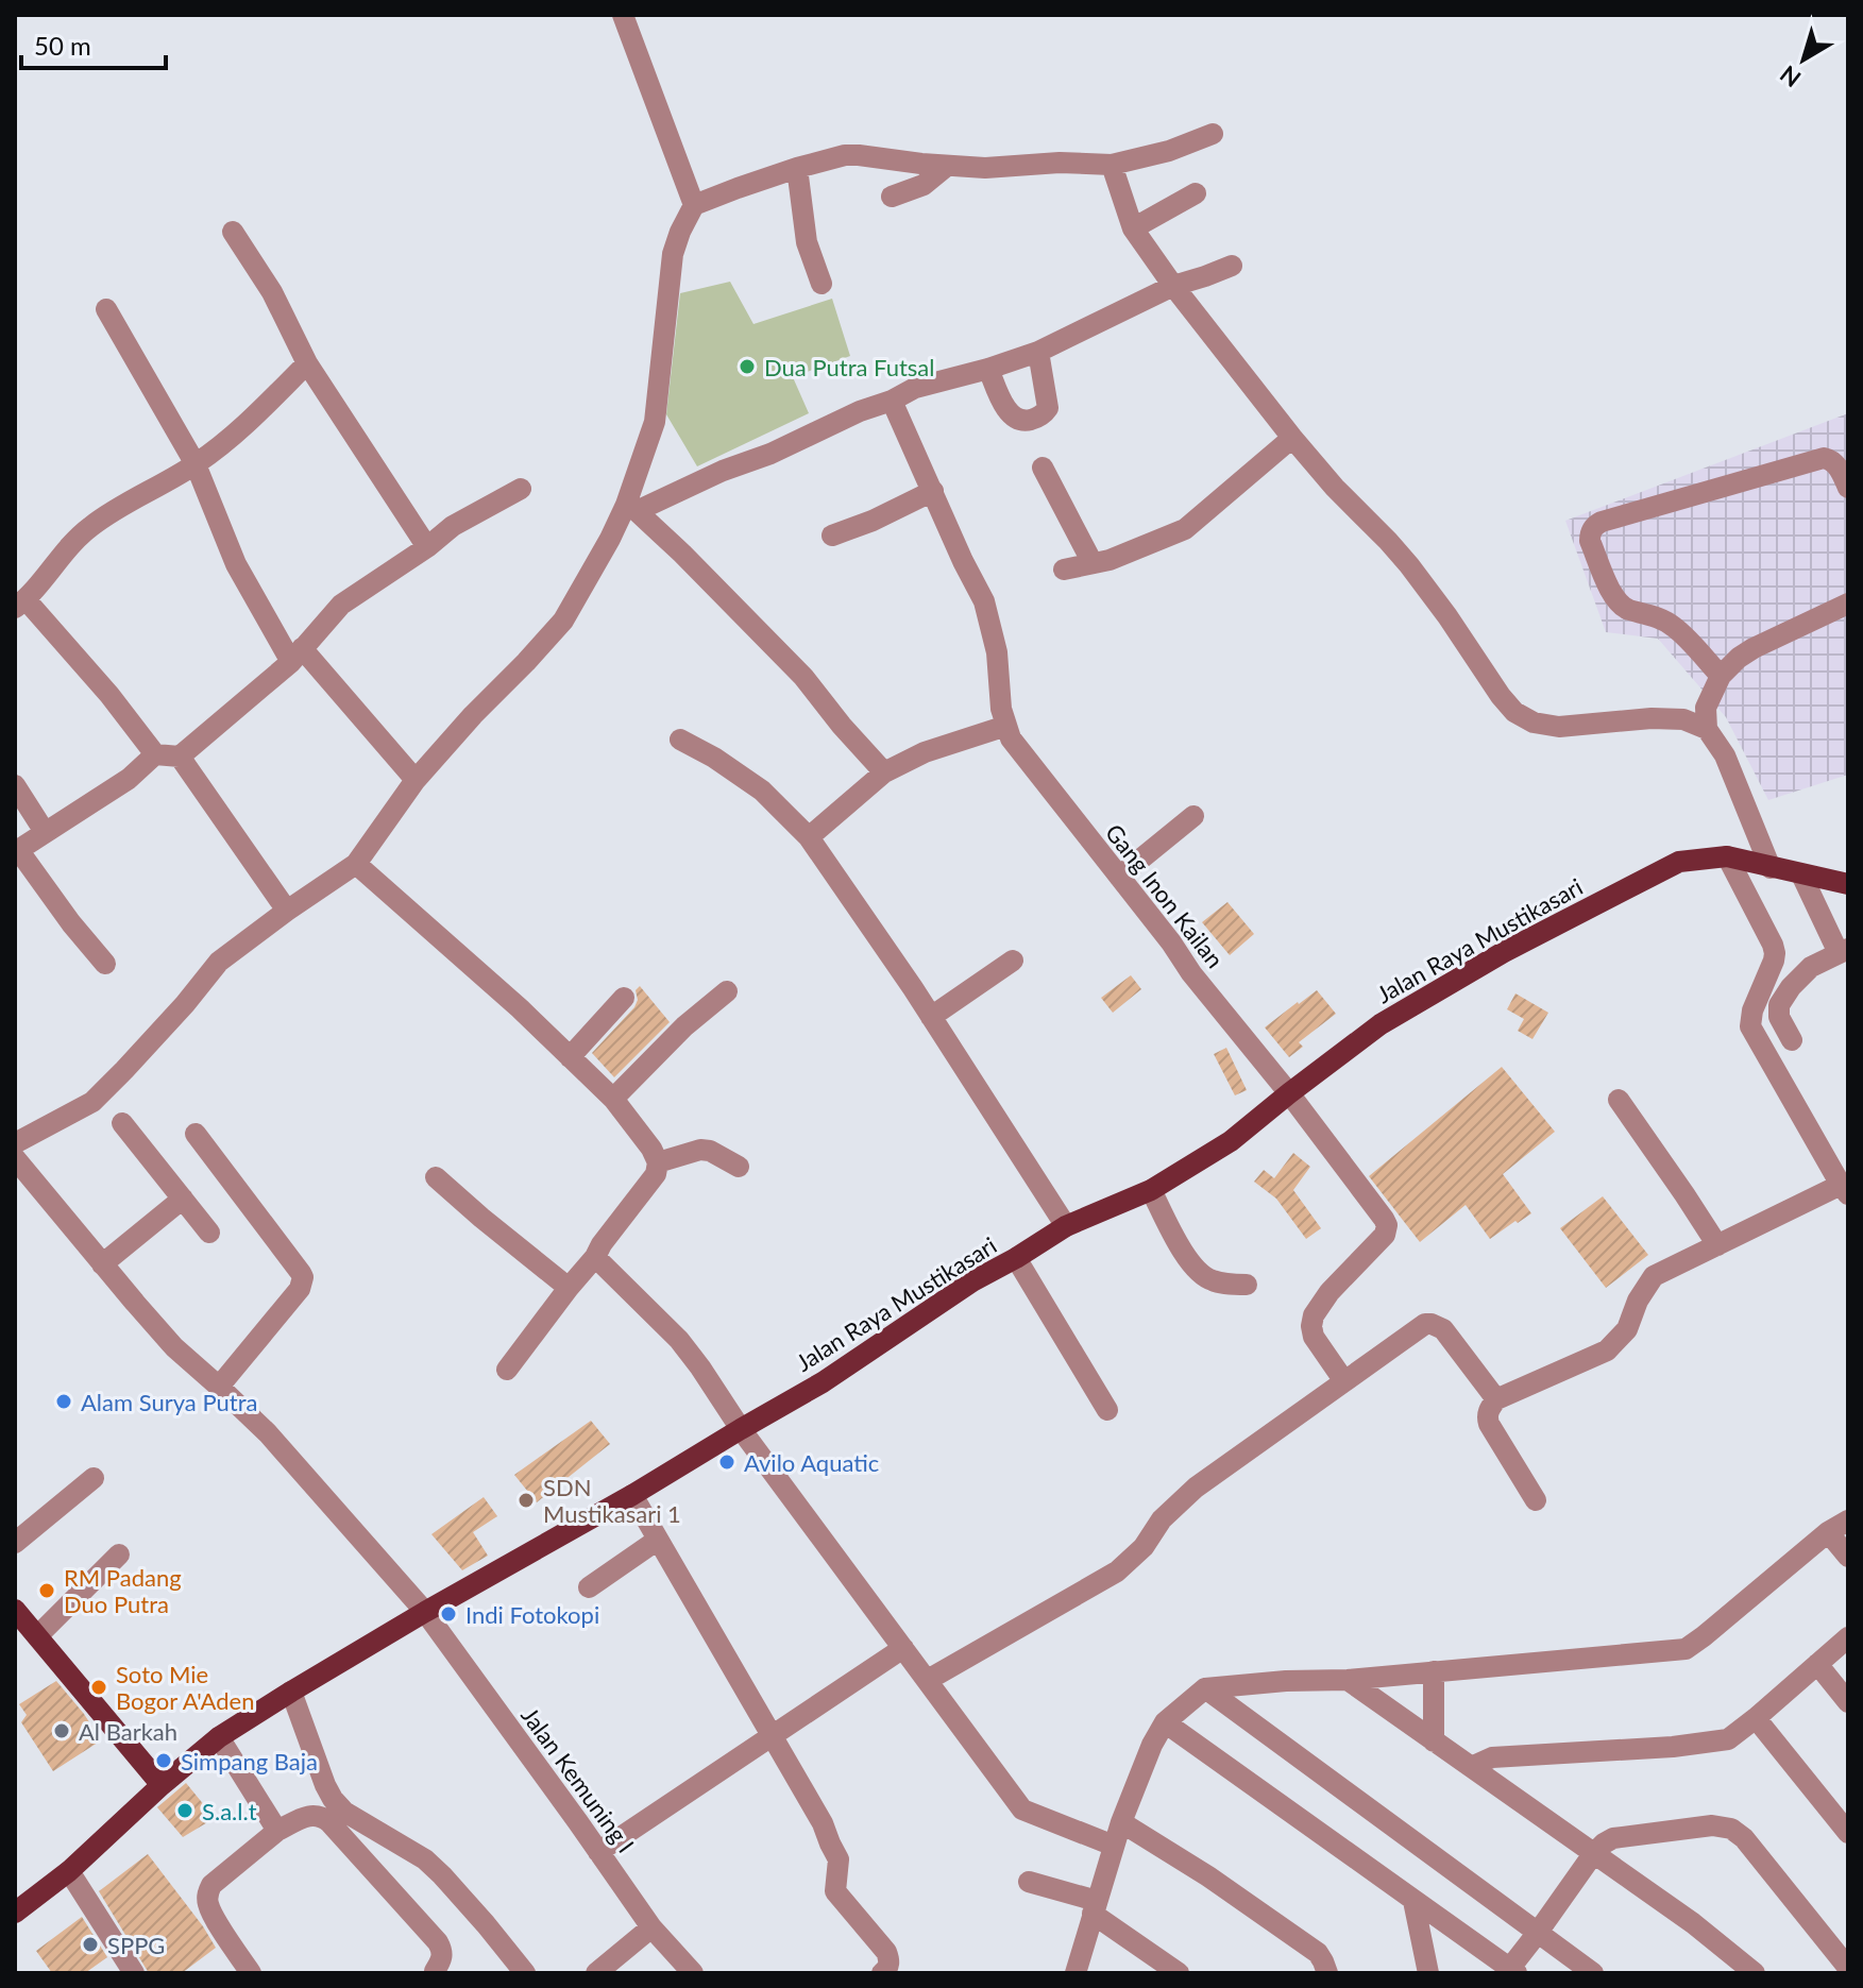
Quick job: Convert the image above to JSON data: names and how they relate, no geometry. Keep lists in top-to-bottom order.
{
  "streets": {
    "main road": ["Jalan Raya Mustikasari"],
    "street": ["Gang Inon Kailan", "Jalan Kemuning I"]
  },
  "crossings": [
    ["Gang Inon Kailan", "Jalan Raya Mustikasari"],
    ["Jalan Raya Mustikasari", "Jalan Kemuning I"]
  ],
  "places": [
    "Dua Putra Futsal",
    "Alam Surya Putra",
    "Avilo Aquatic",
    "SDN Mustikasari 1",
    "RM Padang Duo Putra",
    "Indi Fotokopi",
    "Soto Mie Bogor A'Aden",
    "Al Barkah",
    "Simpang Baja",
    "S.a.l.t",
    "SPPG"
  ],
  "scale_bar": "50 m",
  "north": "bottom left"
}
